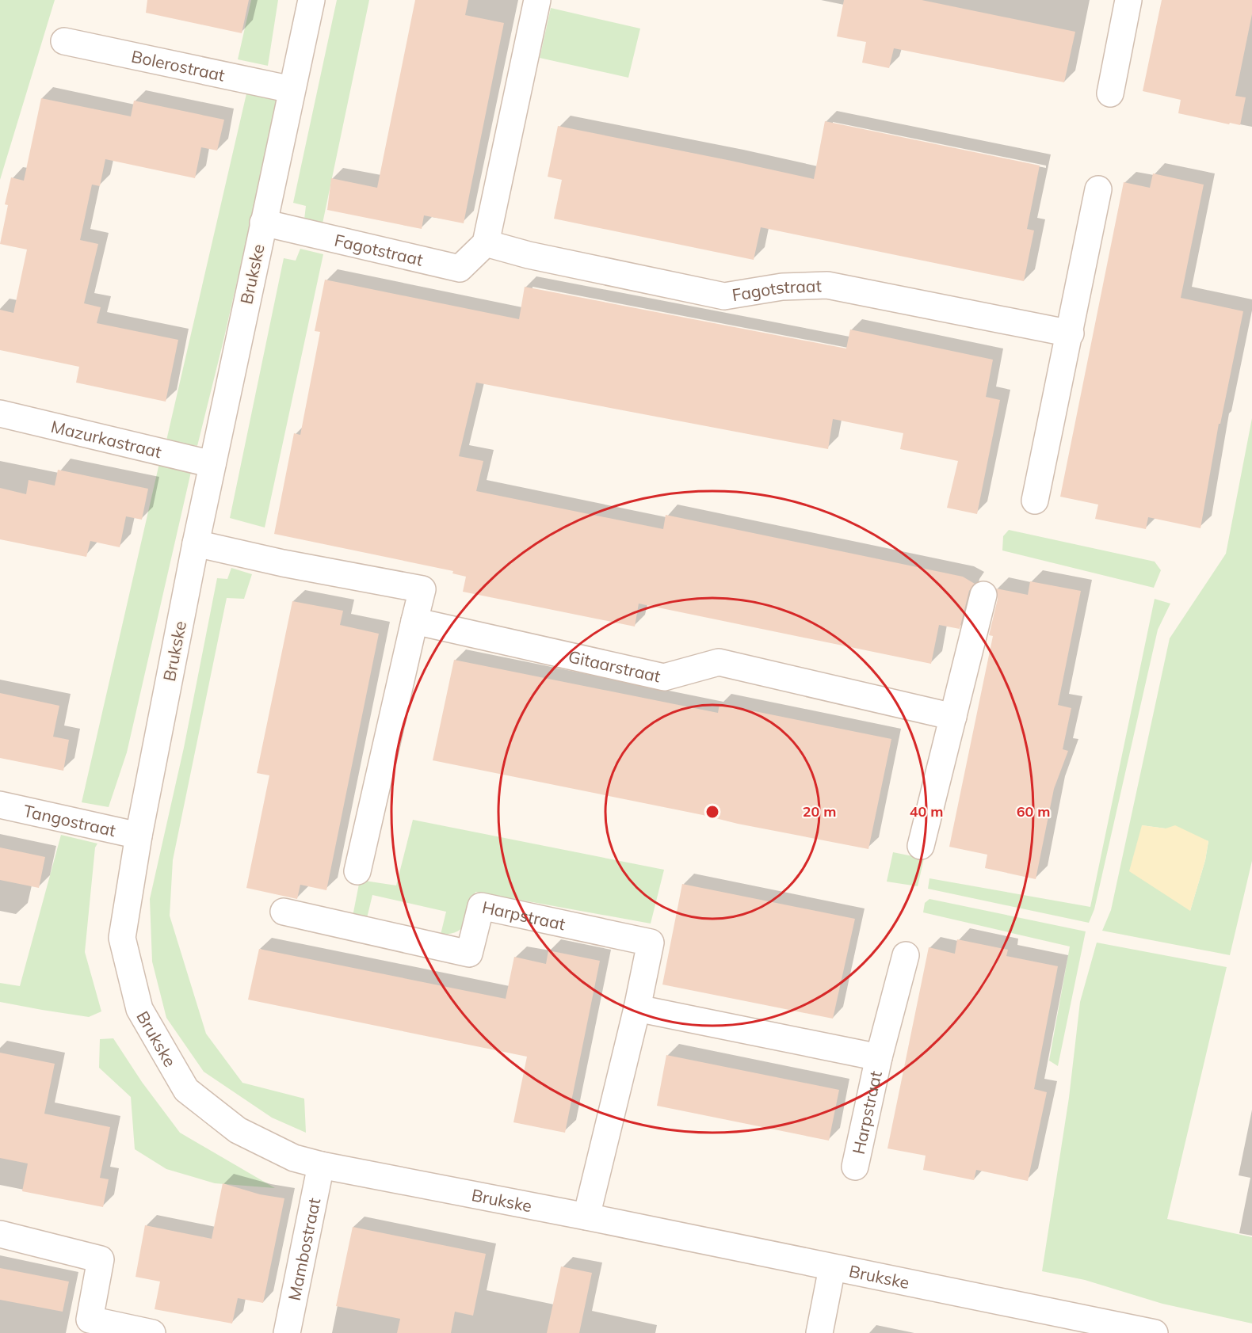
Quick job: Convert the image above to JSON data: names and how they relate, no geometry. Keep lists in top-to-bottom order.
{
  "streets": {
    "street": [
      "Bolerostraat",
      "Fagotstraat",
      "Brukske",
      "Mazurkastraat",
      "Gitaarstraat",
      "Tangostraat",
      "Harpstraat",
      "Mambostraat"
    ]
  },
  "crossings": [
    ["Bolerostraat", "Brukske"],
    ["Fagotstraat", "Brukske"],
    ["Brukske", "Mazurkastraat"],
    ["Brukske", "Tangostraat"],
    ["Brukske", "Harpstraat"],
    ["Brukske", "Mambostraat"]
  ],
  "rings": ["20 m", "40 m", "60 m"]
}
